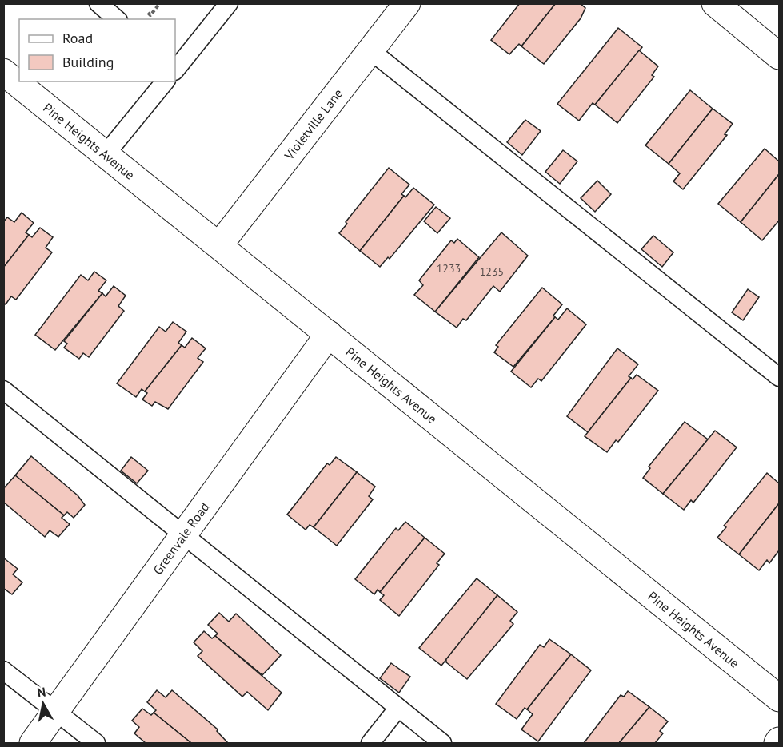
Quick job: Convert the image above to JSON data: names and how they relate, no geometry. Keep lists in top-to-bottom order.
{
  "streets": {
    "street": ["Violetville Lane", "Pine Heights Avenue", "Greenvale Road"]
  },
  "crossings": [
    ["Violetville Lane", "Pine Heights Avenue"],
    ["Pine Heights Avenue", "Greenvale Road"]
  ],
  "house_numbers": ["1233", "1235"],
  "legend": ["Road", "Building"],
  "north": "top"
}
